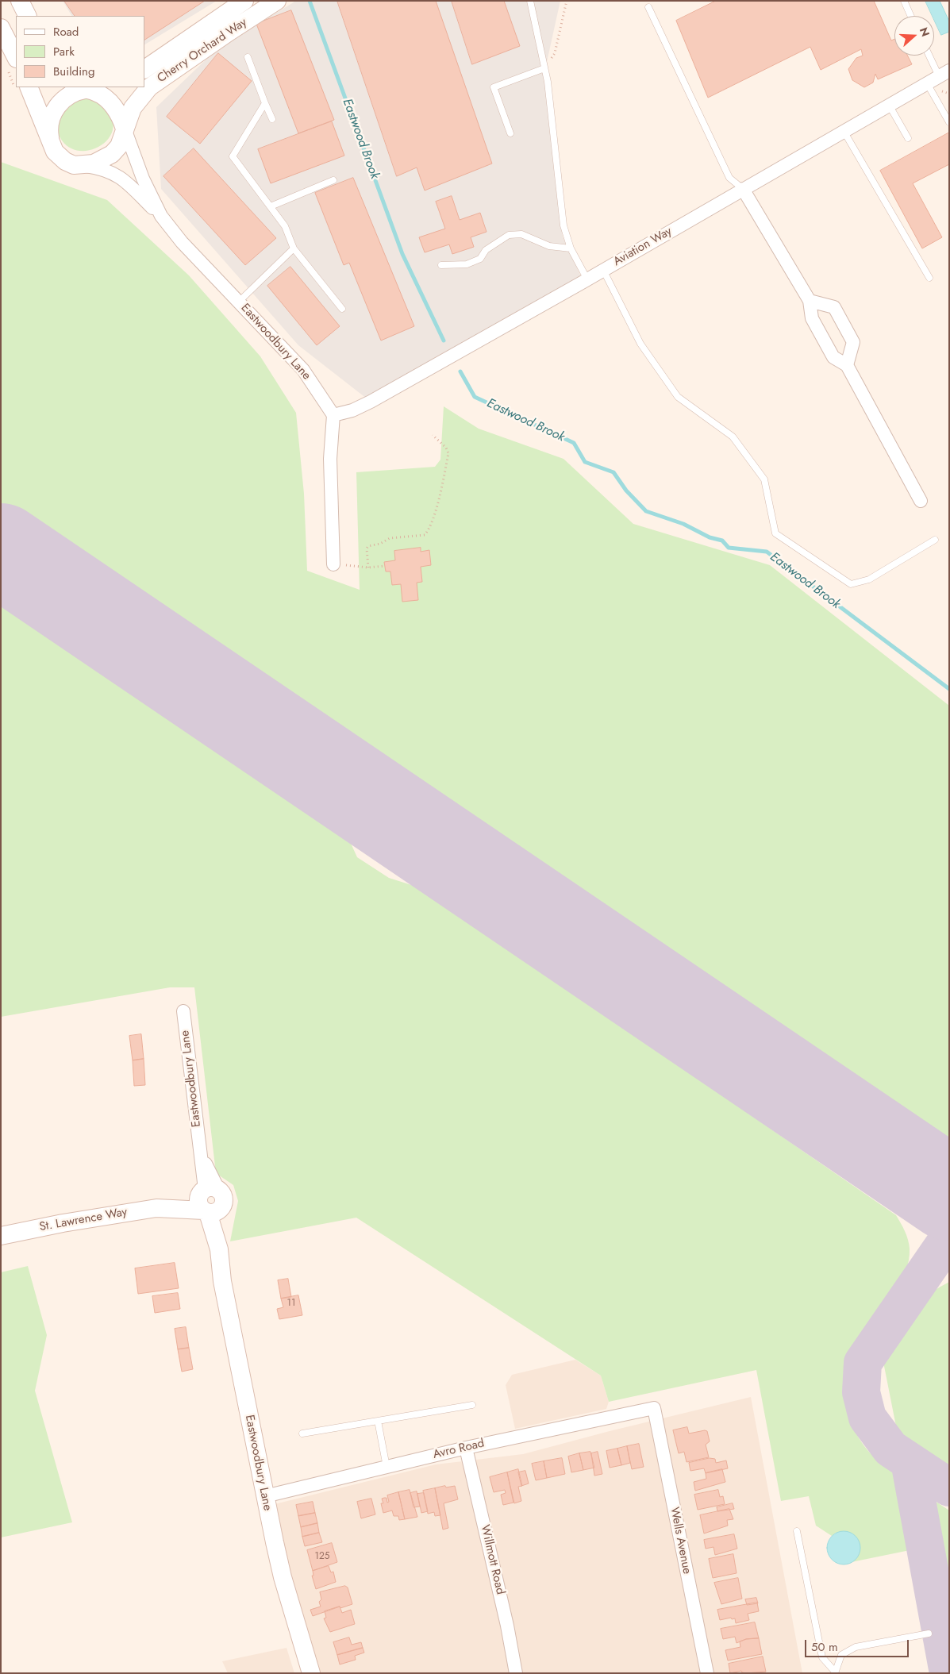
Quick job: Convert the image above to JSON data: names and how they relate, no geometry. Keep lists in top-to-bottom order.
{
  "streets": {
    "main road": ["Cherry Orchard Way", "Eastwoodbury Lane", "St. Lawrence Way"],
    "street": [
      "Aviation Way",
      "Avro Road",
      "Wells Avenue",
      "Willmott Road"
    ]
  },
  "crossings": [
    ["Cherry Orchard Way", "Eastwoodbury Lane"],
    ["Aviation Way", "Eastwoodbury Lane"],
    ["Eastwoodbury Lane", "St. Lawrence Way"],
    ["Eastwoodbury Lane", "Avro Road"],
    ["Avro Road", "Wells Avenue"],
    ["Avro Road", "Willmott Road"]
  ],
  "water": ["Eastwood Brook"],
  "house_numbers": ["11", "125"],
  "legend": ["Road", "Park", "Building"],
  "scale_bar": "50 m",
  "north": "right"
}
